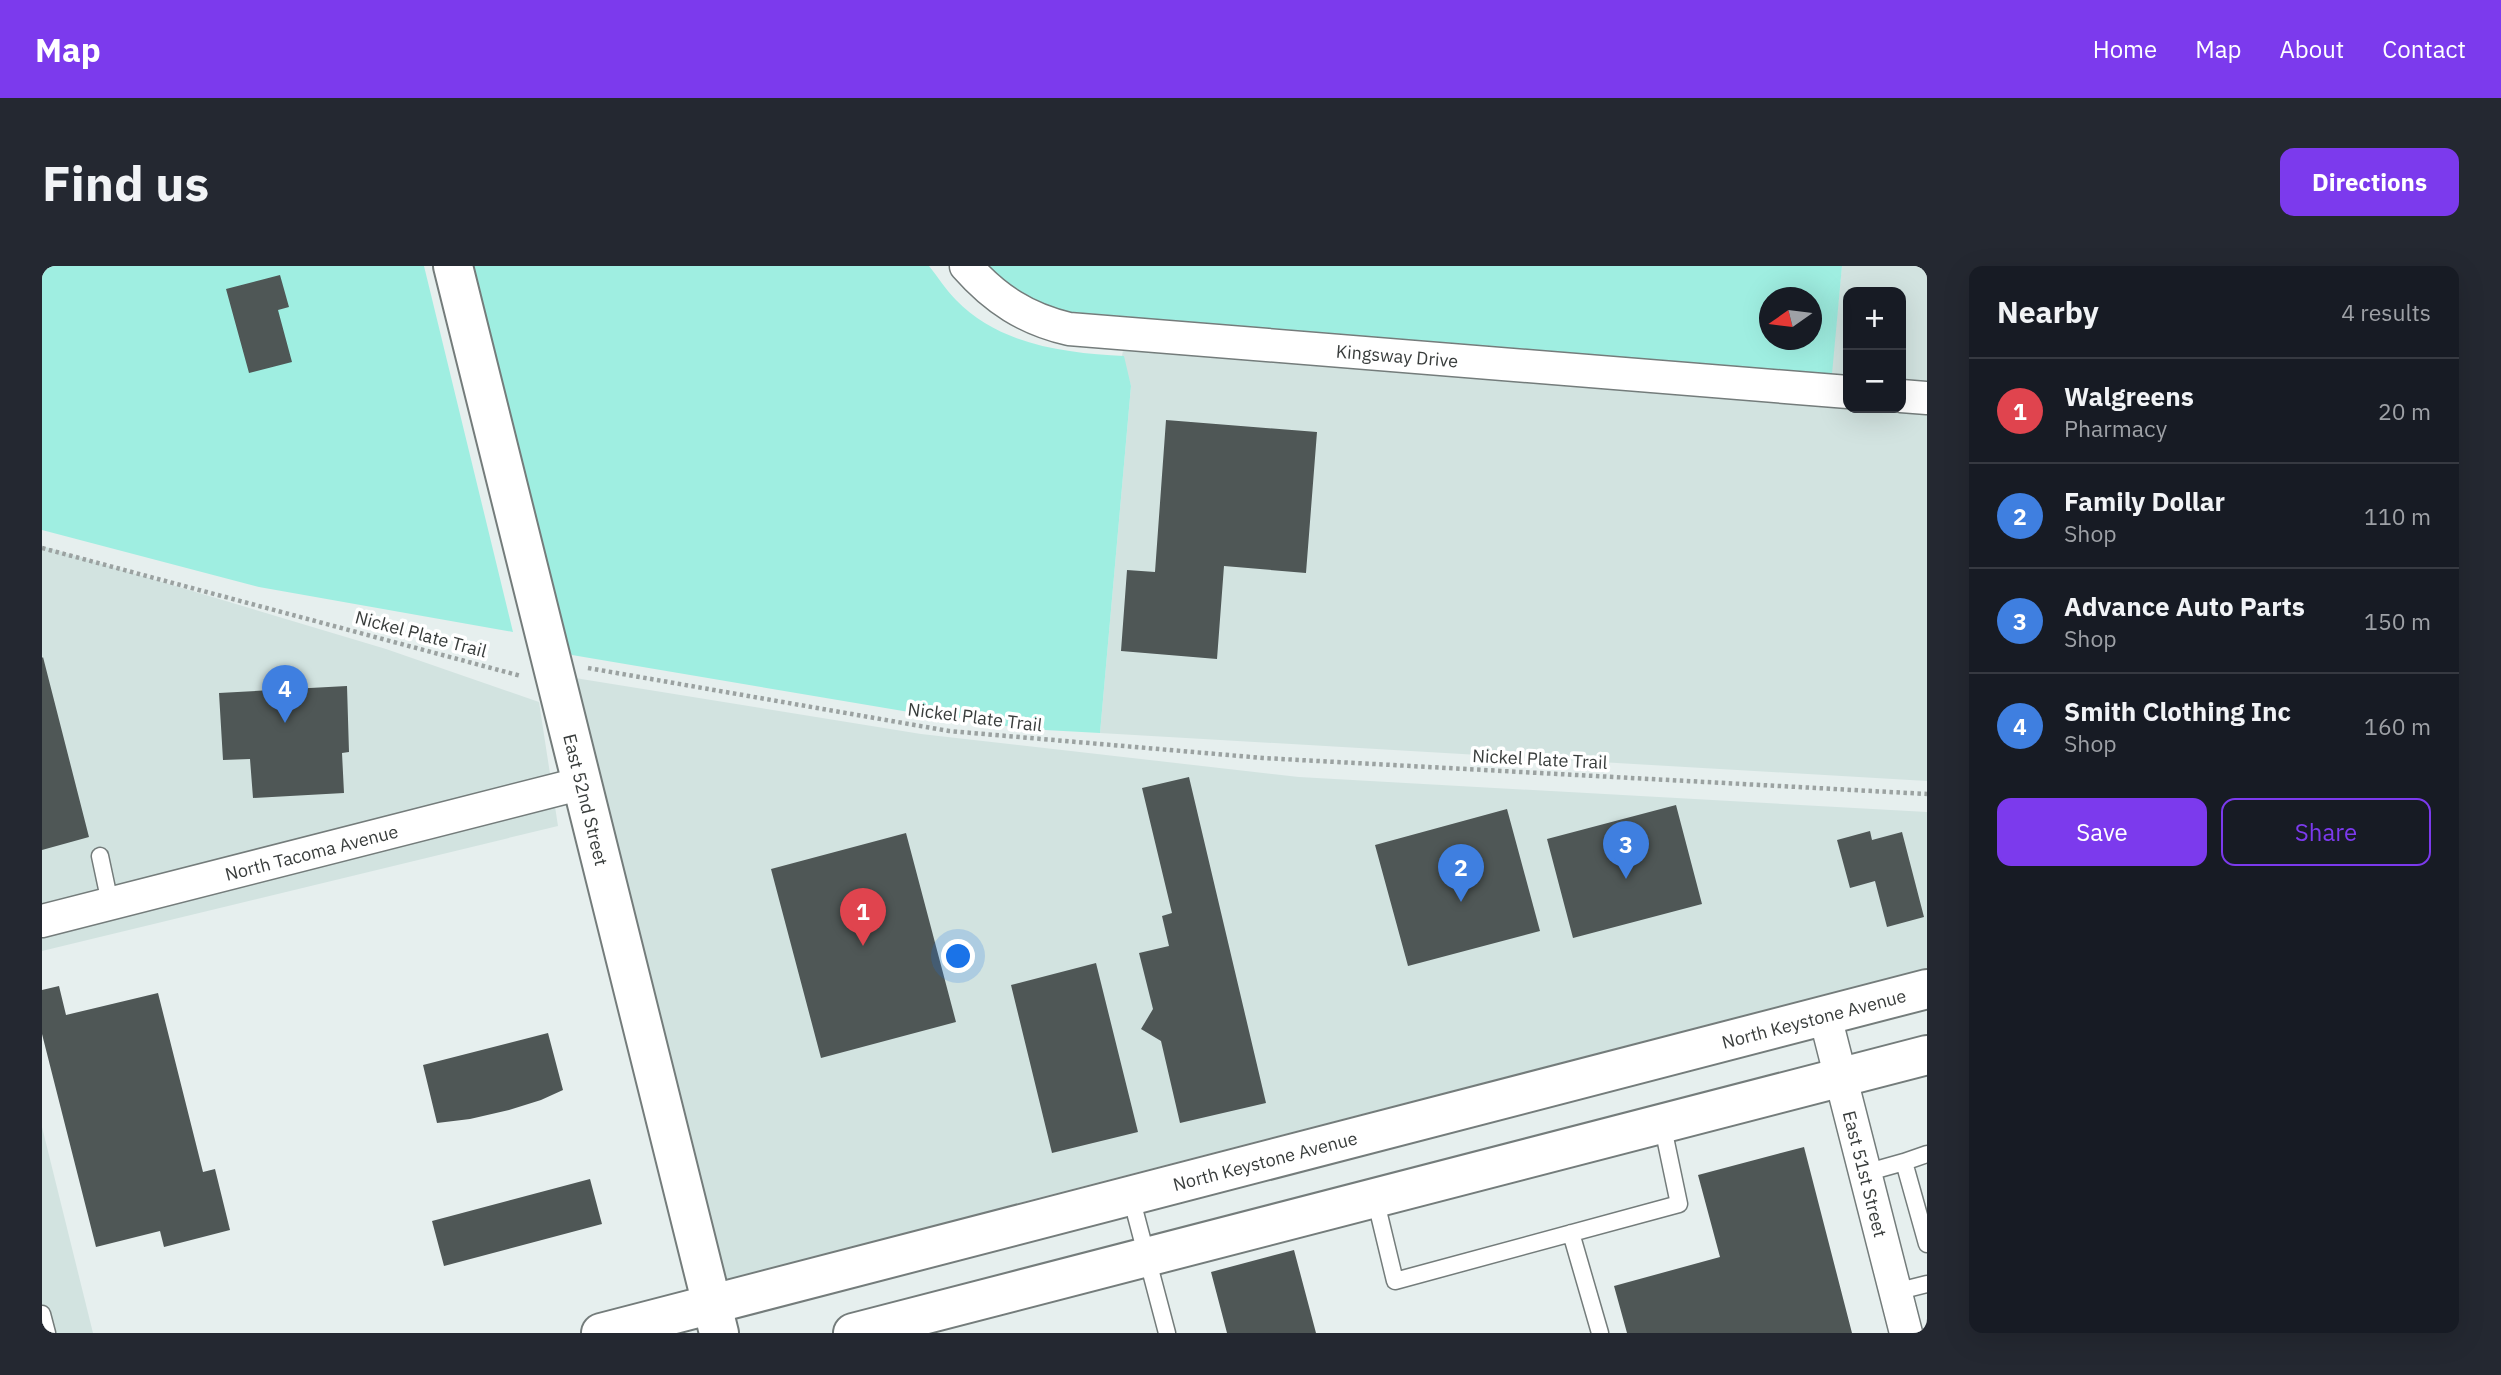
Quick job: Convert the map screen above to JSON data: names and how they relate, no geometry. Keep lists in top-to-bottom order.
{
  "streets": {
    "main road": ["East 52nd Street", "North Keystone Avenue"],
    "street": ["Kingsway Drive", "North Tacoma Avenue", "East 51st Street"],
    "path": ["Nickel Plate Trail"]
  },
  "crossings": [
    ["Nickel Plate Trail", "East 52nd Street"],
    ["East 52nd Street", "North Tacoma Avenue"],
    ["East 52nd Street", "North Keystone Avenue"],
    ["North Keystone Avenue", "East 51st Street"]
  ],
  "north": "left",
  "page": {
    "header": "Map",
    "nav": [
      "Home",
      "Map",
      "About",
      "Contact"
    ],
    "buttons": [
      "Directions",
      ["Save", "Share"]
    ],
    "title": "Find us",
    "heading": ["Nearby", "4 results"],
    "map_buttons": ["+", "−"],
    "list": [
      {
        "mark": "1",
        "name": "Walgreens",
        "note": "Pharmacy",
        "value": "20 m"
      },
      {
        "mark": "2",
        "name": "Family Dollar",
        "note": "Shop",
        "value": "110 m"
      },
      {
        "mark": "3",
        "name": "Advance Auto Parts",
        "note": "Shop",
        "value": "150 m"
      },
      {
        "mark": "4",
        "name": "Smith Clothing Inc",
        "note": "Shop",
        "value": "160 m"
      }
    ],
    "pins": [
      "4",
      "3",
      "2",
      "1"
    ]
  }
}
